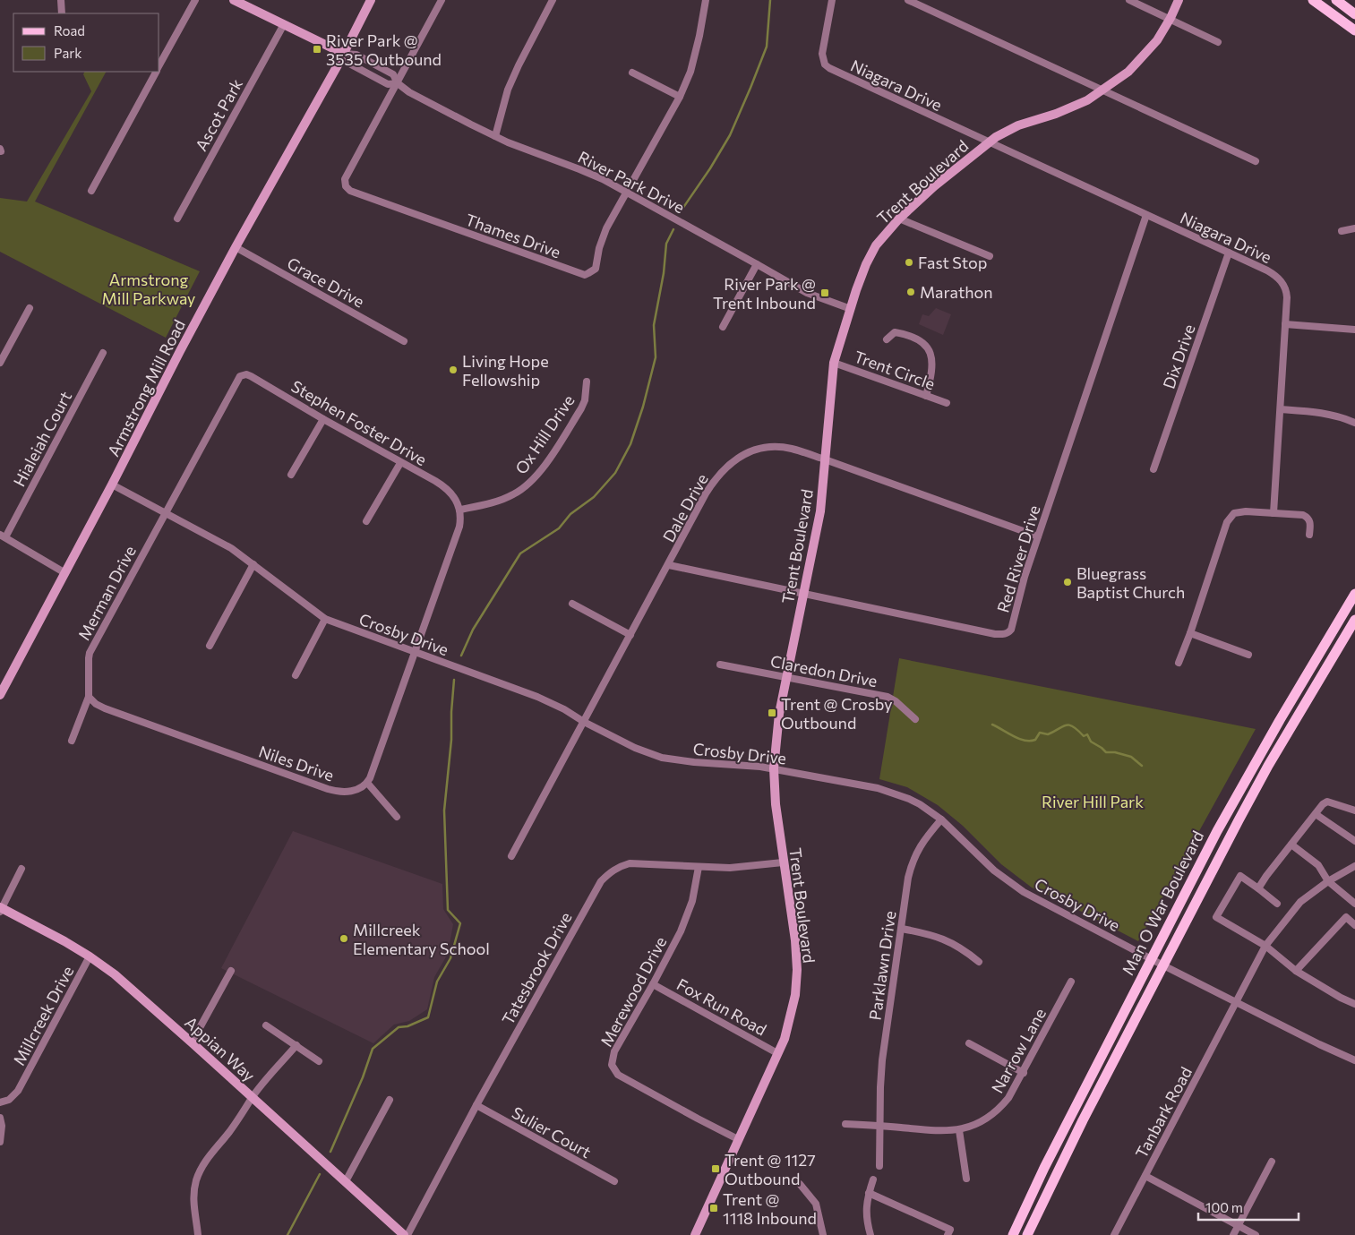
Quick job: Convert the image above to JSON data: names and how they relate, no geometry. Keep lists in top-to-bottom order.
{
  "streets": {
    "main road": ["Man O War Boulevard"],
    "street": [
      "Niagara Drive",
      "Ascot Park",
      "River Park Drive",
      "Trent Boulevard",
      "Thames Drive",
      "Grace Drive",
      "Dix Drive",
      "Trent Circle",
      "Armstrong Mill Road",
      "Stephen Foster Drive",
      "Ox Hill Drive",
      "Hialeiah Court",
      "Dale Drive",
      "Red River Drive",
      "Merman Drive",
      "Crosby Drive",
      "Claredon Drive",
      "Niles Drive",
      "Parklawn Drive",
      "Tatesbrook Drive",
      "Merewood Drive",
      "Fox Run Road",
      "Millcreek Drive",
      "Appian Way",
      "Narrow Lane",
      "Tanbark Road",
      "Sulier Court"
    ]
  },
  "crossings": [
    ["Niagara Drive", "Trent Boulevard"],
    ["Niagara Drive", "Dix Drive"],
    ["Niagara Drive", "Red River Drive"],
    ["Ascot Park", "River Park Drive"],
    ["River Park Drive", "Trent Boulevard"],
    ["River Park Drive", "Thames Drive"],
    ["River Park Drive", "Armstrong Mill Road"],
    ["Trent Boulevard", "Trent Circle"],
    ["Trent Boulevard", "Dale Drive"],
    ["Trent Boulevard", "Red River Drive"],
    ["Trent Boulevard", "Crosby Drive"],
    ["Trent Boulevard", "Claredon Drive"],
    ["Trent Boulevard", "Tatesbrook Drive"],
    ["Trent Boulevard", "Merewood Drive"],
    ["Trent Boulevard", "Fox Run Road"],
    ["Grace Drive", "Armstrong Mill Road"],
    ["Armstrong Mill Road", "Crosby Drive"],
    ["Stephen Foster Drive", "Ox Hill Drive"],
    ["Stephen Foster Drive", "Merman Drive"],
    ["Stephen Foster Drive", "Crosby Drive"],
    ["Dale Drive", "Red River Drive"],
    ["Dale Drive", "Crosby Drive"],
    ["Merman Drive", "Crosby Drive"],
    ["Merman Drive", "Niles Drive"],
    ["Crosby Drive", "Man O War Boulevard"],
    ["Crosby Drive", "Parklawn Drive"],
    ["Crosby Drive", "Tanbark Road"],
    ["Parklawn Drive", "Narrow Lane"],
    ["Tatesbrook Drive", "Merewood Drive"],
    ["Tatesbrook Drive", "Appian Way"],
    ["Tatesbrook Drive", "Sulier Court"],
    ["Merewood Drive", "Fox Run Road"],
    ["Millcreek Drive", "Appian Way"]
  ],
  "parks": ["Armstrong Mill Parkway", "River Hill Park"],
  "places": {
    "transit": [
      "River Park @ 3535 Outbound",
      "River Park @ Trent Inbound",
      "Trent @ Crosby Outbound",
      "Trent @ 1127 Outbound",
      "Trent @ 1118 Inbound"
    ],
    "other": [
      "Fast Stop",
      "Marathon",
      "Living Hope Fellowship",
      "Bluegrass Baptist Church",
      "Millcreek Elementary School"
    ]
  },
  "legend": ["Road", "Park"],
  "scale_bar": "100 m"
}
